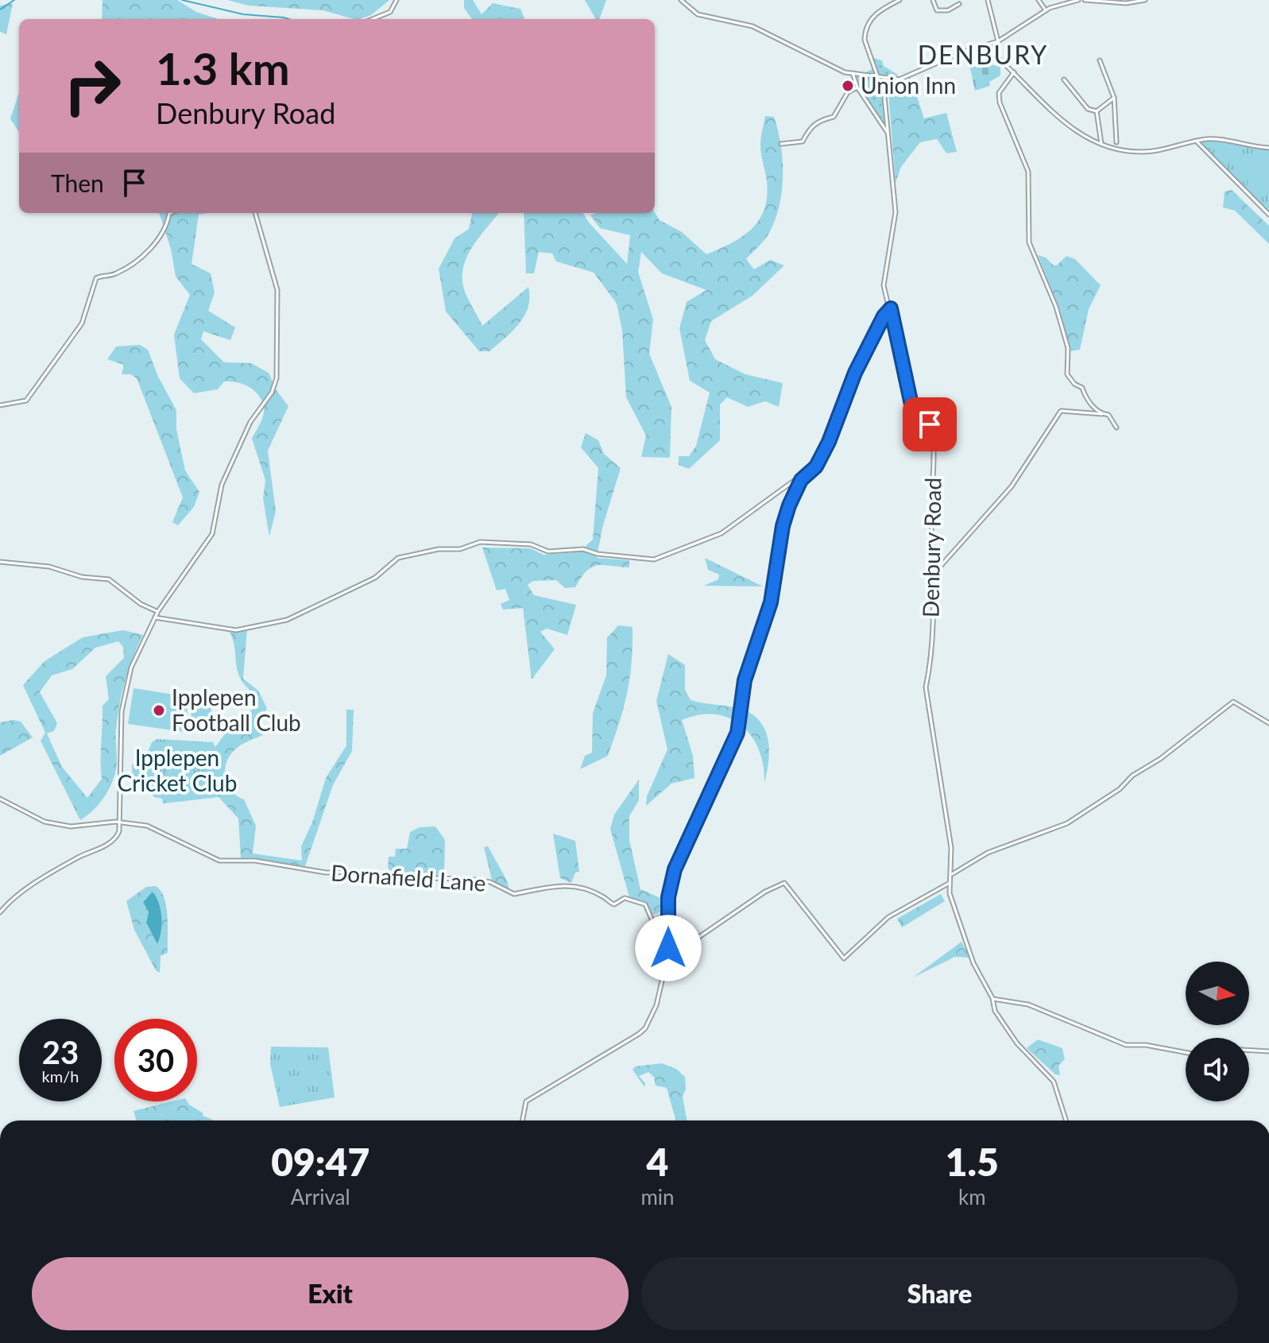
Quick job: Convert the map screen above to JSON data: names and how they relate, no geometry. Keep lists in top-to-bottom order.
{
  "streets": {
    "street": ["Denbury Road", "Dornafield Lane"]
  },
  "districts": ["DENBURY"],
  "parks": ["Ipplepen Cricket Club"],
  "places": ["Union Inn", "Ipplepen Football Club"],
  "north": "right",
  "page": {
    "turn": ["1.3 km", "Denbury Road"],
    "then": "Then",
    "speed": "23 km/h",
    "limit": "30",
    "eta": [
      "09:47",
      "Arrival",
      "4",
      "min",
      "1.5",
      "km"
    ],
    "buttons": ["Exit", "Share"]
  }
}
